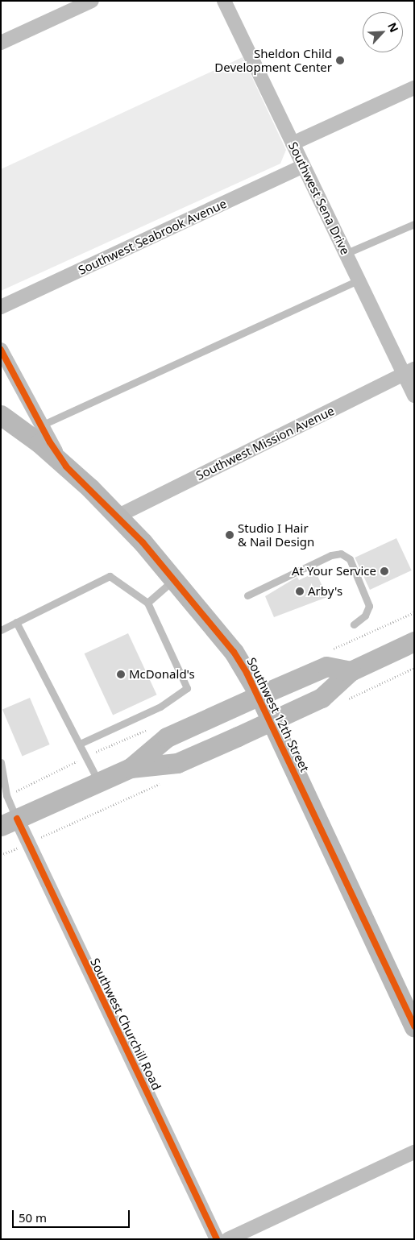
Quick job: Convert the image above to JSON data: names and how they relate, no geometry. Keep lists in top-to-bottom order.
{
  "streets": {
    "main road": ["Southwest 12th Street"],
    "street": [
      "Southwest Sena Drive",
      "Southwest Seabrook Avenue",
      "Southwest Mission Avenue",
      "Southwest Churchill Road"
    ]
  },
  "crossings": [
    ["Southwest Sena Drive", "Southwest Seabrook Avenue"],
    ["Southwest Sena Drive", "Southwest Mission Avenue"],
    ["Southwest Mission Avenue", "Southwest 12th Street"]
  ],
  "places": [
    "Sheldon Child Development Center",
    "Studio I Hair & Nail Design",
    "At Your Service",
    "Arby's",
    "McDonald's"
  ],
  "scale_bar": "50 m",
  "north": "top right"
}
